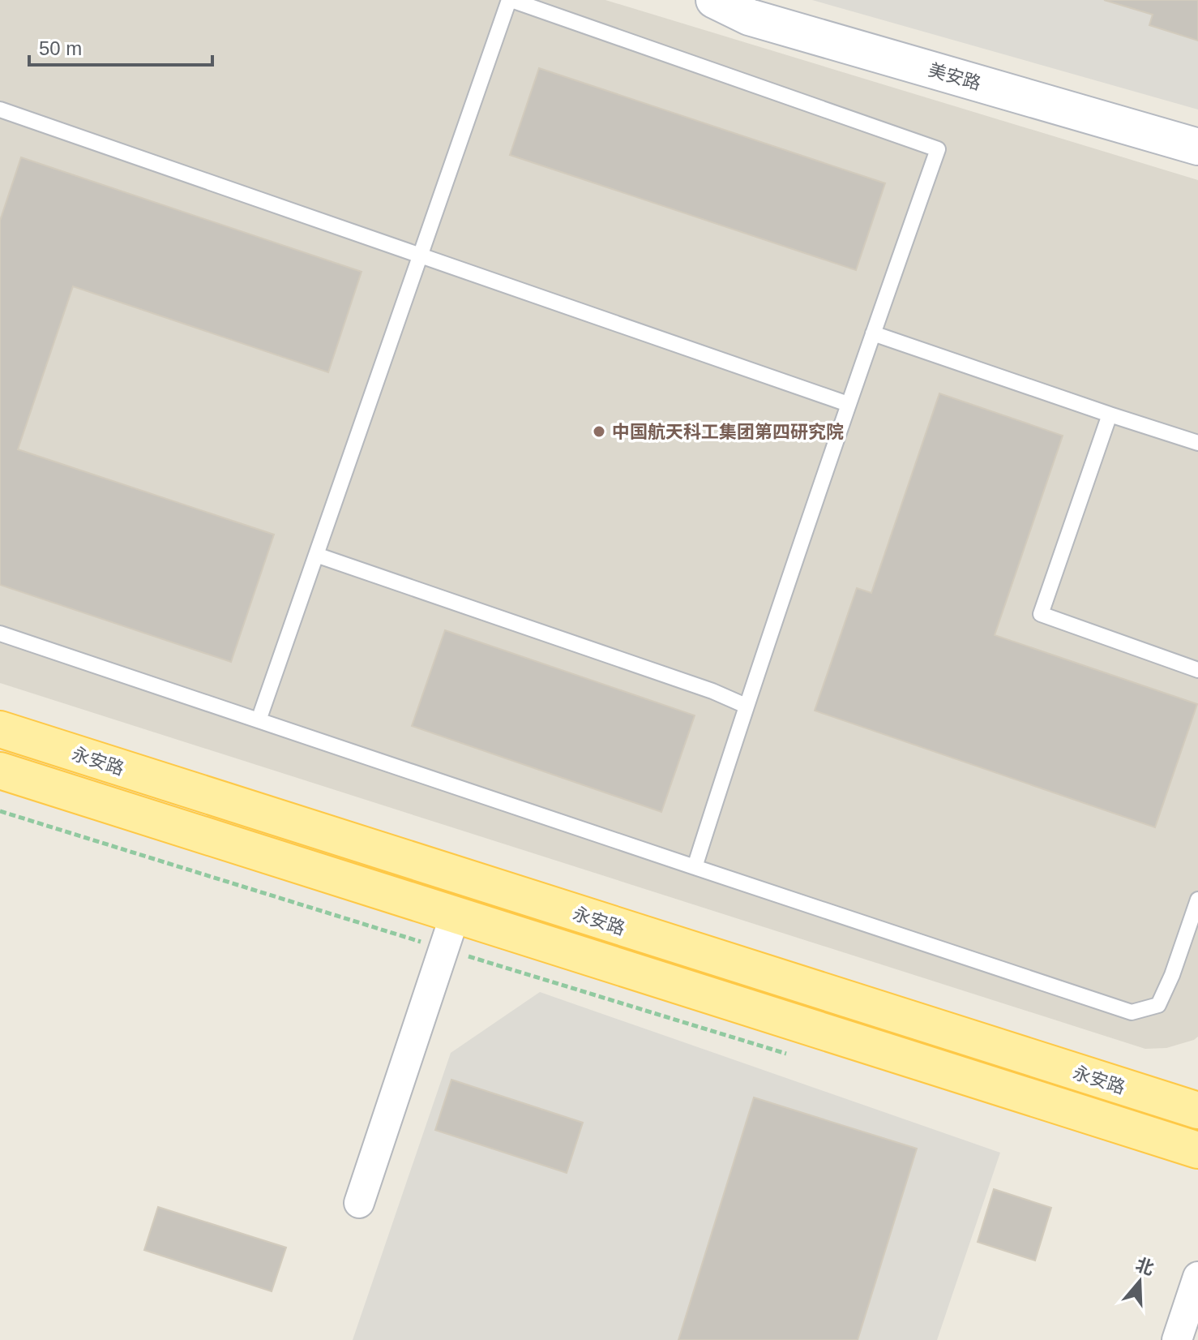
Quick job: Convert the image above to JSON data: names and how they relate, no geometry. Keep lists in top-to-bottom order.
{
  "streets": {
    "main road": ["永安路"],
    "street": ["美安路"]
  },
  "places": ["中国航天科工集团第四研究院"],
  "scale_bar": "50 m",
  "north": "top"
}
